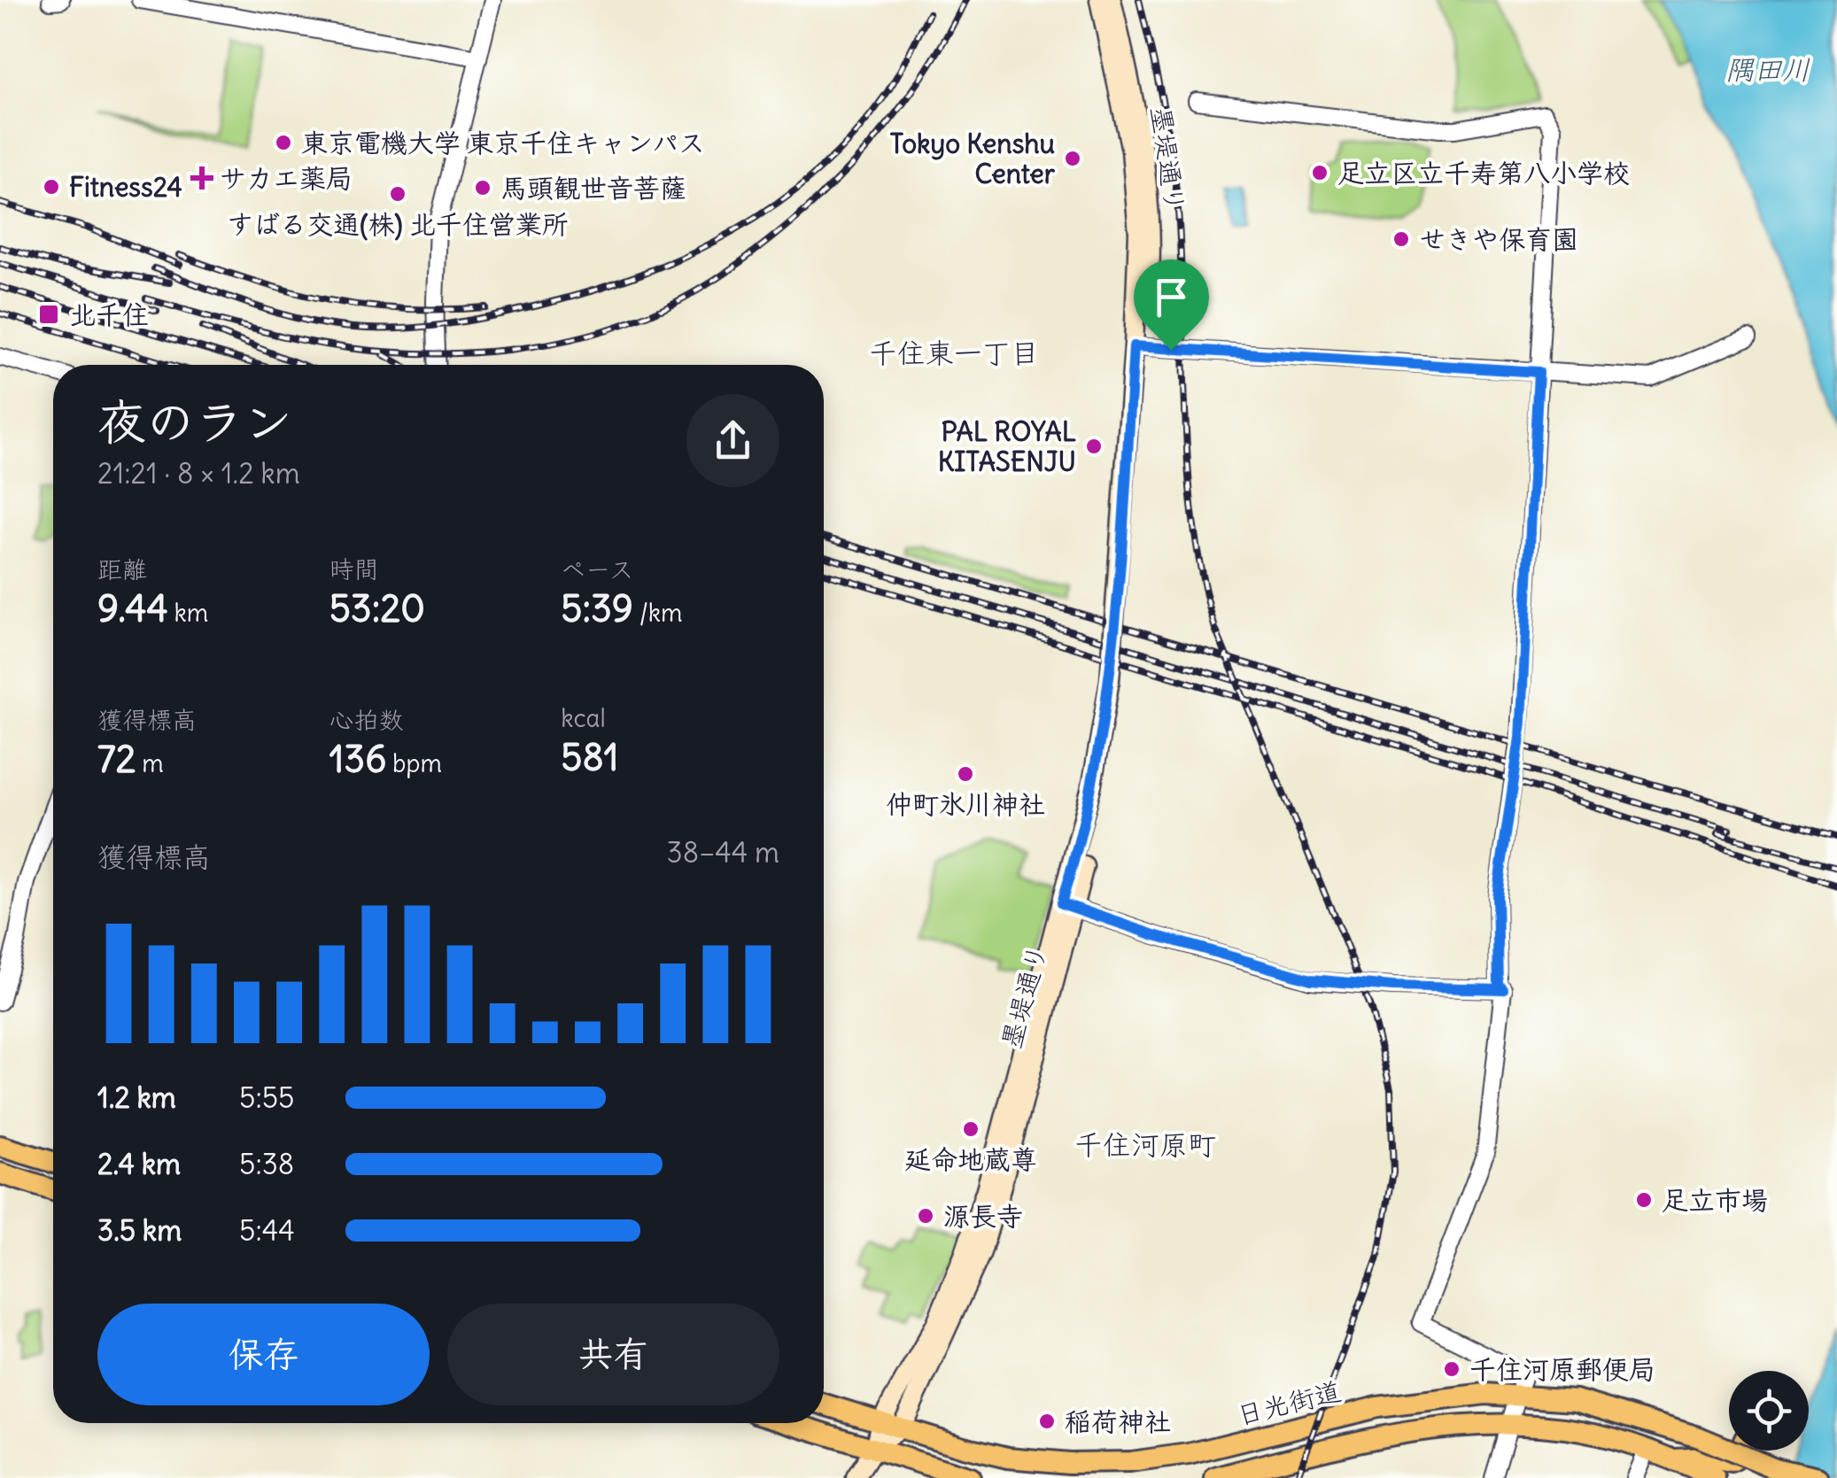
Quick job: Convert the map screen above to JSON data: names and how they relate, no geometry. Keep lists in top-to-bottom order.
{
  "streets": {
    "highway": ["日光街道"],
    "main road": ["墨堤通り"]
  },
  "crossings": [
    ["墨堤通り", "日光街道"]
  ],
  "districts": ["千住東一丁目", "千住河原町"],
  "water": ["隅田川"],
  "places": {
    "other": [
      "東京電機大学 東京千住キャンパス",
      "Tokyo Kenshu Center",
      "足立区立千寿第八小学校",
      "Fitness24",
      "馬頭観世音菩薩",
      "すばる交通(株) 北千住営業所",
      "せきや保育園",
      "PAL ROYAL KITASENJU",
      "仲町氷川神社",
      "延命地蔵尊",
      "足立市場",
      "源長寺",
      "千住河原郵便局",
      "稲荷神社"
    ],
    "health": ["サカエ薬局"],
    "transit": ["北千住"]
  },
  "page": {
    "heading": ["夜のラン", "21:21 · 8 × 1.2 km"],
    "stats": [
      ["距離", "9.44 km"],
      ["時間", "53:20"],
      ["ペース", "5:39 /km"],
      ["獲得標高", "72 m"],
      ["心拍数", "136 bpm"],
      ["kcal", "581"]
    ],
    "chart": ["獲得標高", "38–44 m"],
    "list": [
      {
        "name": "1.2 km",
        "note": "5:55"
      },
      {
        "name": "2.4 km",
        "note": "5:38"
      },
      {
        "name": "3.5 km",
        "note": "5:44"
      }
    ],
    "buttons": ["保存", "共有"]
  }
}
